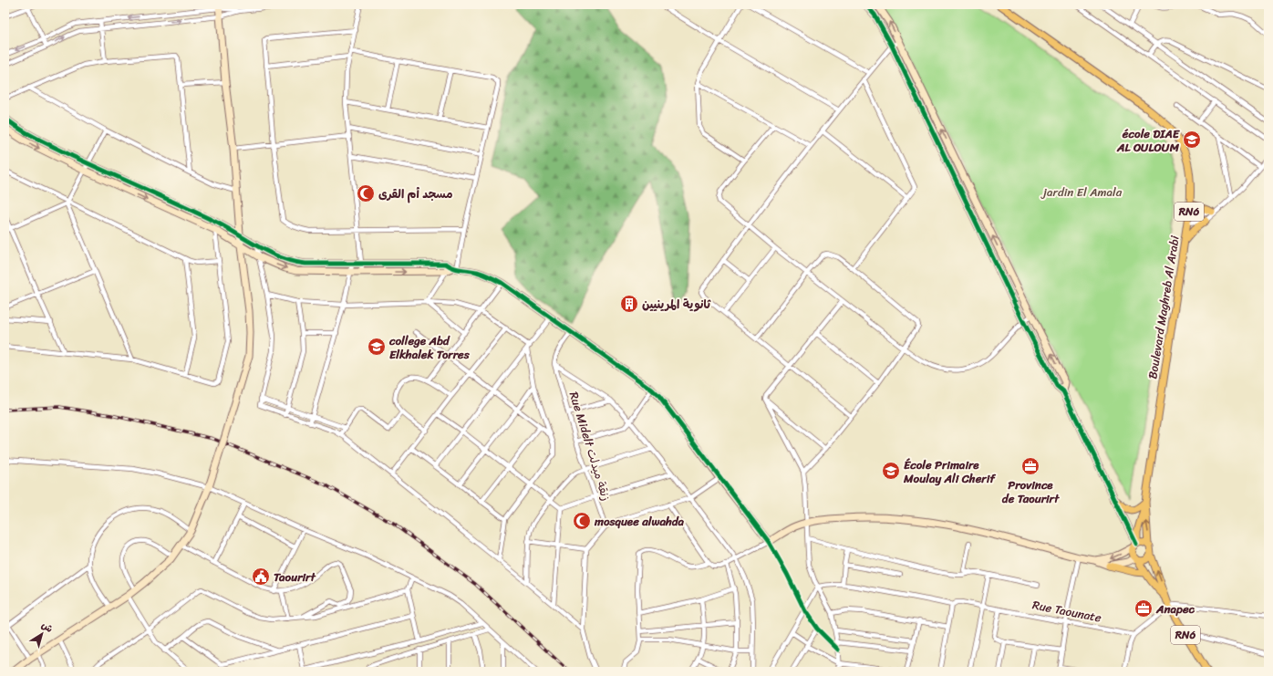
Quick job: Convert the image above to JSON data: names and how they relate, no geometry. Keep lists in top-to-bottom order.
{
  "streets": {
    "main road": ["RN6", "Boulevard Maghreb Al Arabi"],
    "street": ["Rue Midelt زنقة ميدلت", "Rue Taounate"]
  },
  "crossings": [
    ["RN6", "Boulevard Maghreb Al Arabi"]
  ],
  "parks": ["jardin El Amala"],
  "places": {
    "school or university": ["école DIAE AL OULOUM", "college Abd Elkhalek Torres", "École Primaire Moulay Ali Cherif"],
    "mosque": ["مسجد أم القرى", "mosquee alwahda"],
    "building": ["ثانوية المرينيين"],
    "office": ["Province de Taourirt", "Anapec"],
    "public building": ["Taourirt"]
  },
  "north": "top right"
}
